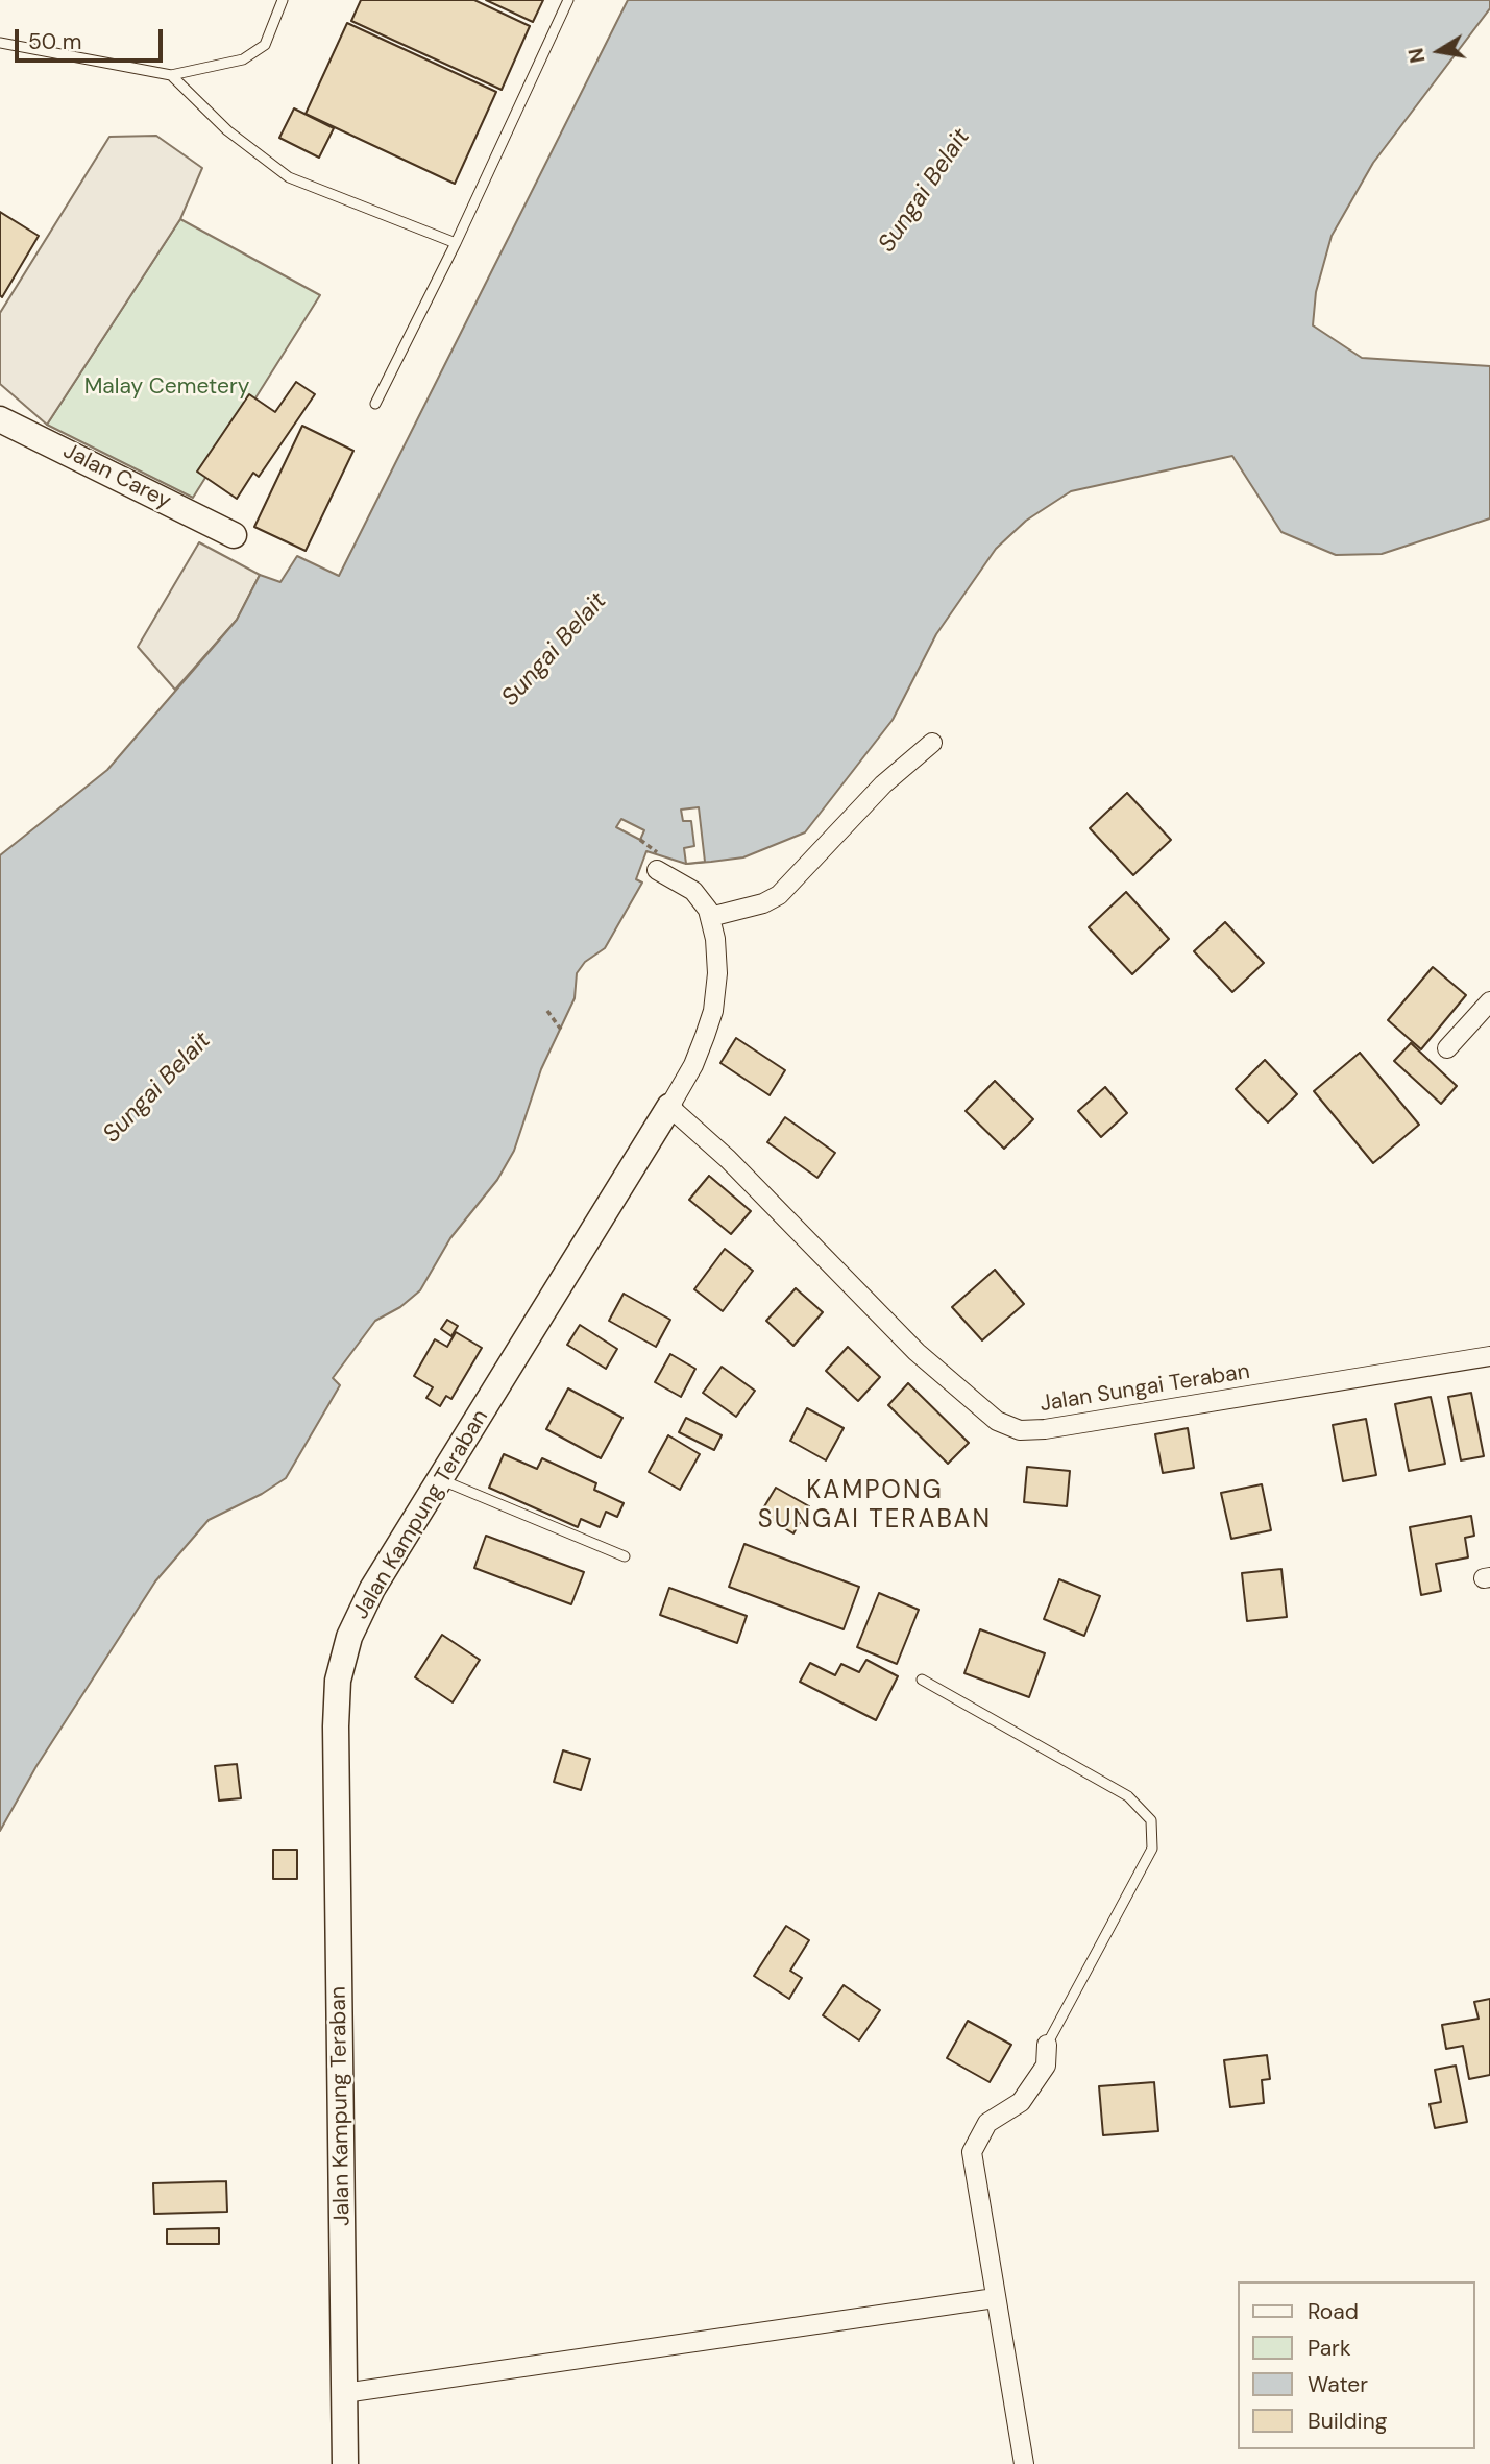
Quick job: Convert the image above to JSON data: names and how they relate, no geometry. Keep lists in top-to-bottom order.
{
  "streets": {
    "street": ["Jalan Carey", "Jalan Sungai Teraban", "Jalan Kampung Teraban"]
  },
  "crossings": [
    ["Jalan Sungai Teraban", "Jalan Kampung Teraban"]
  ],
  "districts": ["KAMPONG SUNGAI TERABAN"],
  "water": ["Sungai Belait"],
  "parks": ["Malay Cemetery"],
  "legend": [
    "Road",
    "Park",
    "Water",
    "Building"
  ],
  "scale_bar": "50 m",
  "north": "left"
}
